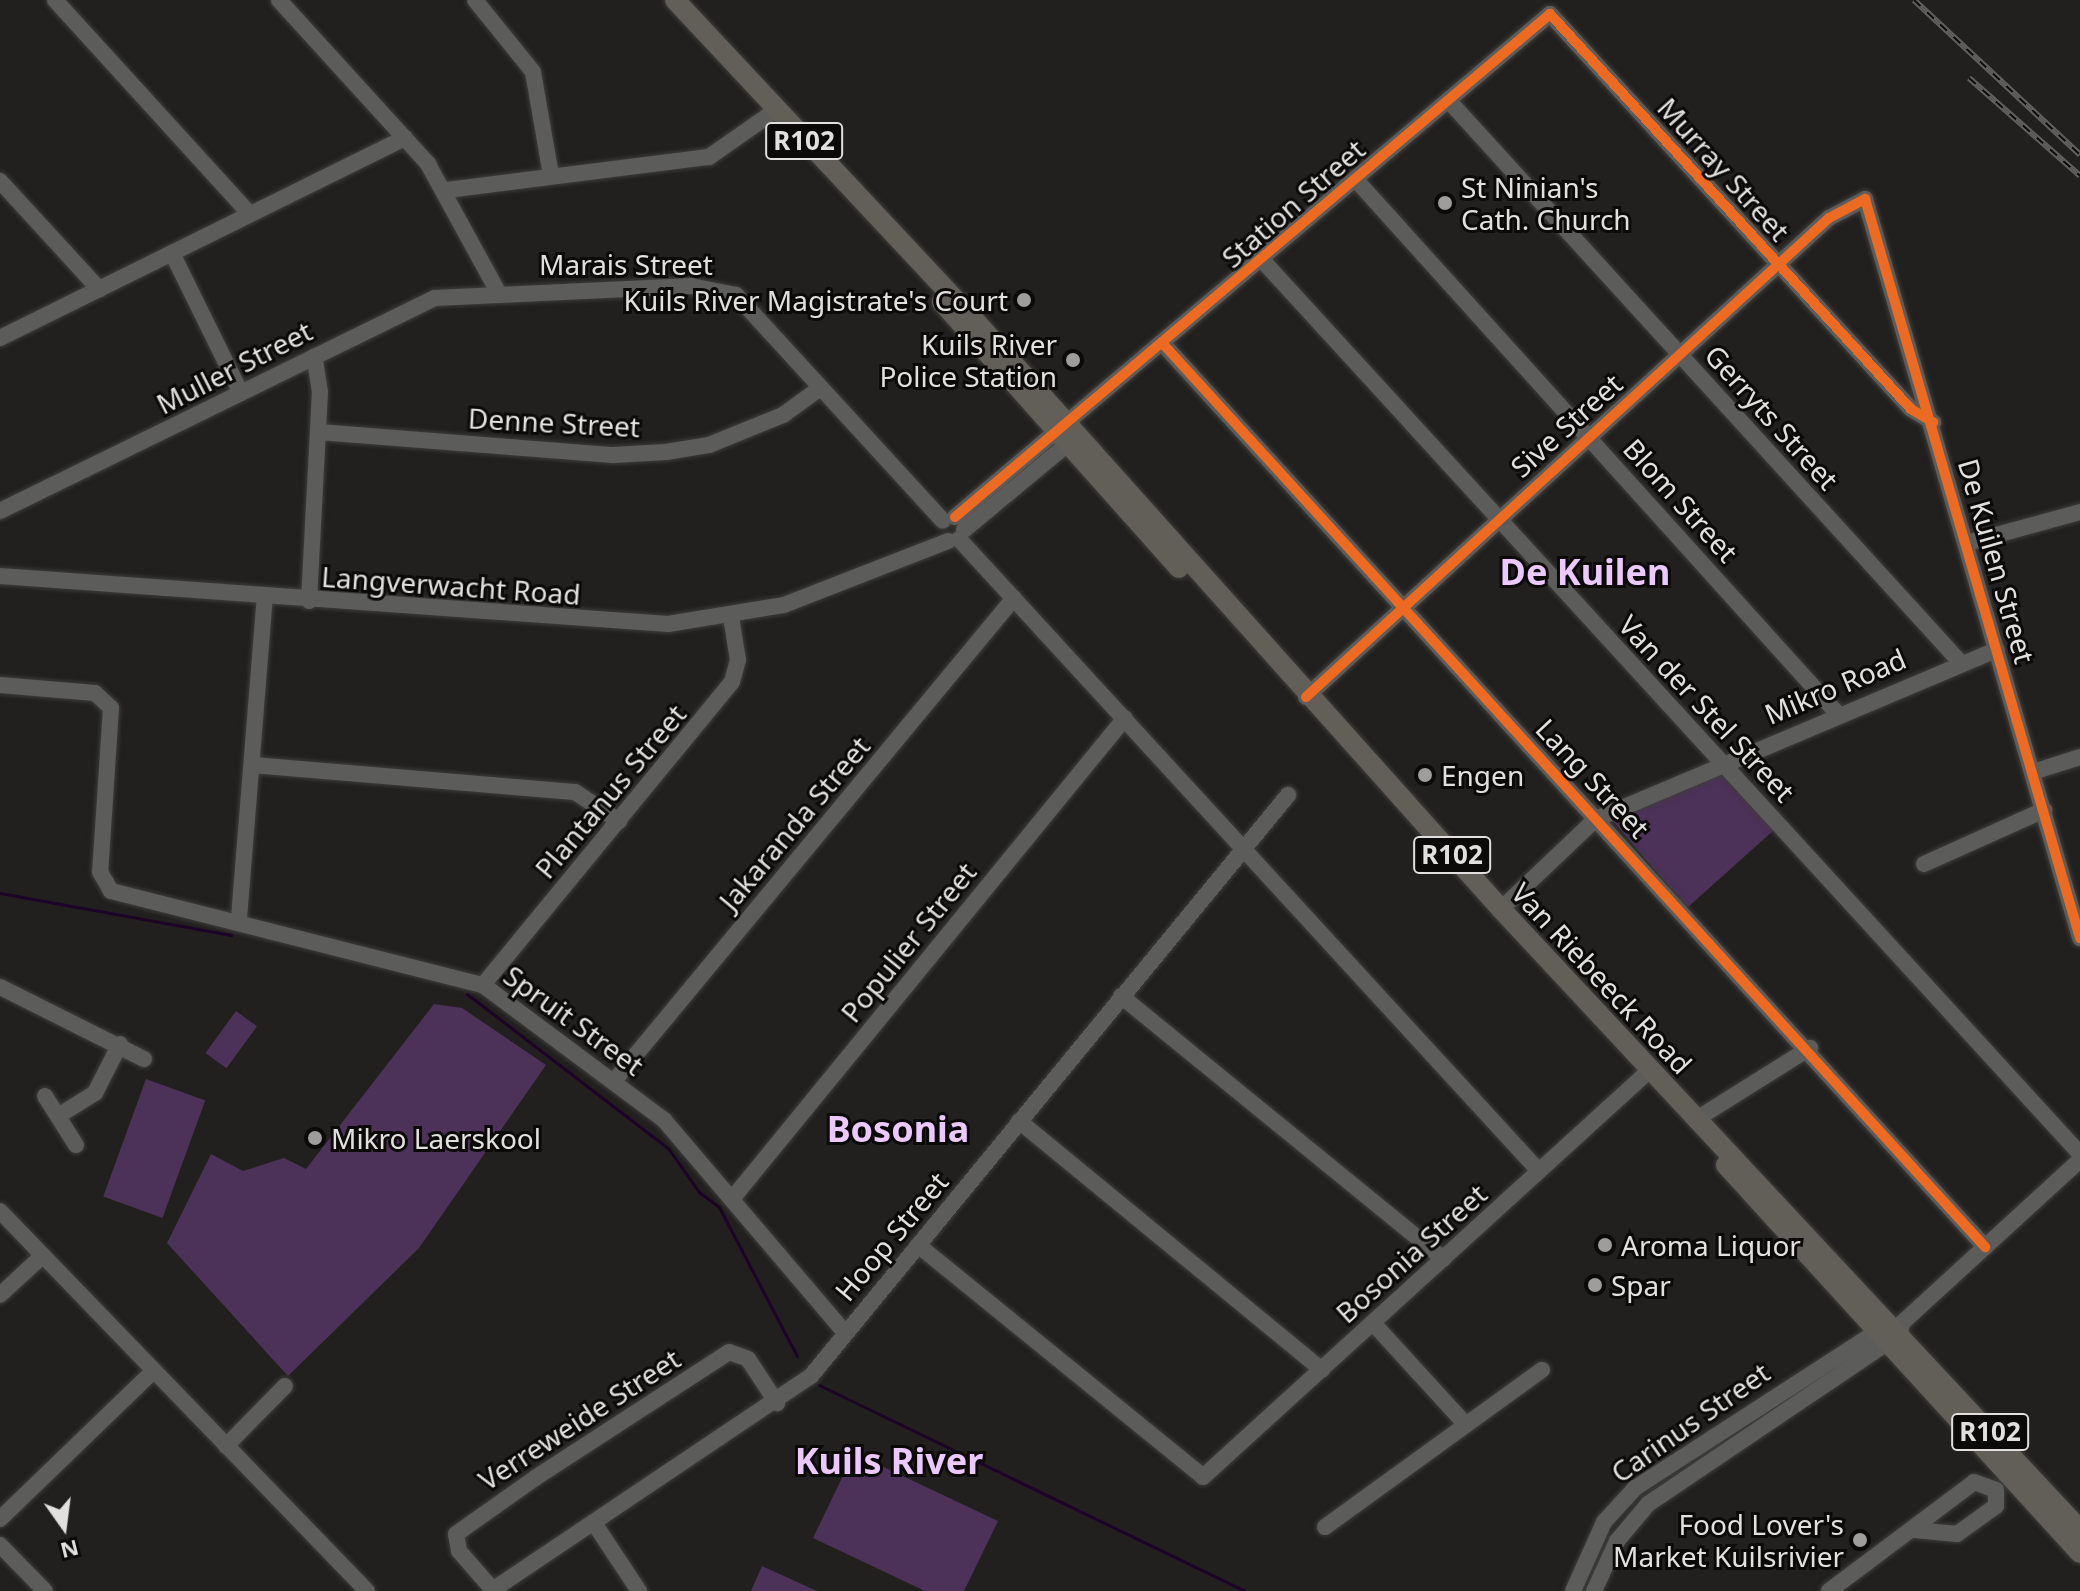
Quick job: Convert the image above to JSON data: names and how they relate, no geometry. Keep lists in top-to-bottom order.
{
  "streets": {
    "main road": ["R102", "Van Riebeeck Road"],
    "street": [
      "Murray Street",
      "Station Street",
      "Marais Street",
      "Muller Street",
      "Gerryts Street",
      "Denne Street",
      "Sive Street",
      "Blom Street",
      "De Kuilen Street",
      "Langverwacht Road",
      "Mikro Road",
      "Van der Stel Street",
      "Lang Street",
      "Plantanus Street",
      "Jakaranda Street",
      "Populier Street",
      "Spruit Street",
      "Hoop Street",
      "Bosonia Street",
      "Verreweide Street",
      "Carinus Street"
    ]
  },
  "crossings": [
    ["Murray Street", "Station Street"],
    ["Murray Street", "Sive Street"],
    ["Murray Street", "De Kuilen Street"],
    ["Station Street", "Gerryts Street"],
    ["Station Street", "Blom Street"],
    ["Station Street", "Langverwacht Road"],
    ["Station Street", "Van der Stel Street"],
    ["Station Street", "Lang Street"],
    ["Station Street", "Van Riebeeck Road"],
    ["Marais Street", "Muller Street"],
    ["Marais Street", "Denne Street"],
    ["Marais Street", "Langverwacht Road"],
    ["Marais Street", "Jakaranda Street"],
    ["Marais Street", "Populier Street"],
    ["Marais Street", "Hoop Street"],
    ["Marais Street", "Bosonia Street"],
    ["Gerryts Street", "Sive Street"],
    ["Gerryts Street", "Mikro Road"],
    ["Sive Street", "Blom Street"],
    ["Sive Street", "De Kuilen Street"],
    ["Sive Street", "Van der Stel Street"],
    ["Sive Street", "Lang Street"],
    ["Sive Street", "Van Riebeeck Road"],
    ["Blom Street", "Mikro Road"],
    ["De Kuilen Street", "Mikro Road"],
    ["Langverwacht Road", "Plantanus Street"],
    ["Langverwacht Road", "Van Riebeeck Road"],
    ["Mikro Road", "Van der Stel Street"],
    ["Mikro Road", "Lang Street"],
    ["Mikro Road", "Van Riebeeck Road"],
    ["Van der Stel Street", "Carinus Street"],
    ["Lang Street", "Carinus Street"],
    ["Plantanus Street", "Spruit Street"],
    ["Jakaranda Street", "Spruit Street"],
    ["Populier Street", "Spruit Street"],
    ["Van Riebeeck Road", "Bosonia Street"],
    ["Van Riebeeck Road", "Carinus Street"],
    ["Spruit Street", "Hoop Street"],
    ["Hoop Street", "Bosonia Street"],
    ["Hoop Street", "Verreweide Street"]
  ],
  "districts": ["De Kuilen", "Bosonia", "Kuils River"],
  "places": [
    "St Ninian's Cath. Church",
    "Kuils River Magistrate's Court",
    "Kuils River Police Station",
    "Engen",
    "Mikro Laerskool",
    "Aroma Liquor",
    "Spar",
    "Food Lover's Market Kuilsrivier"
  ],
  "north": "bottom"
}
